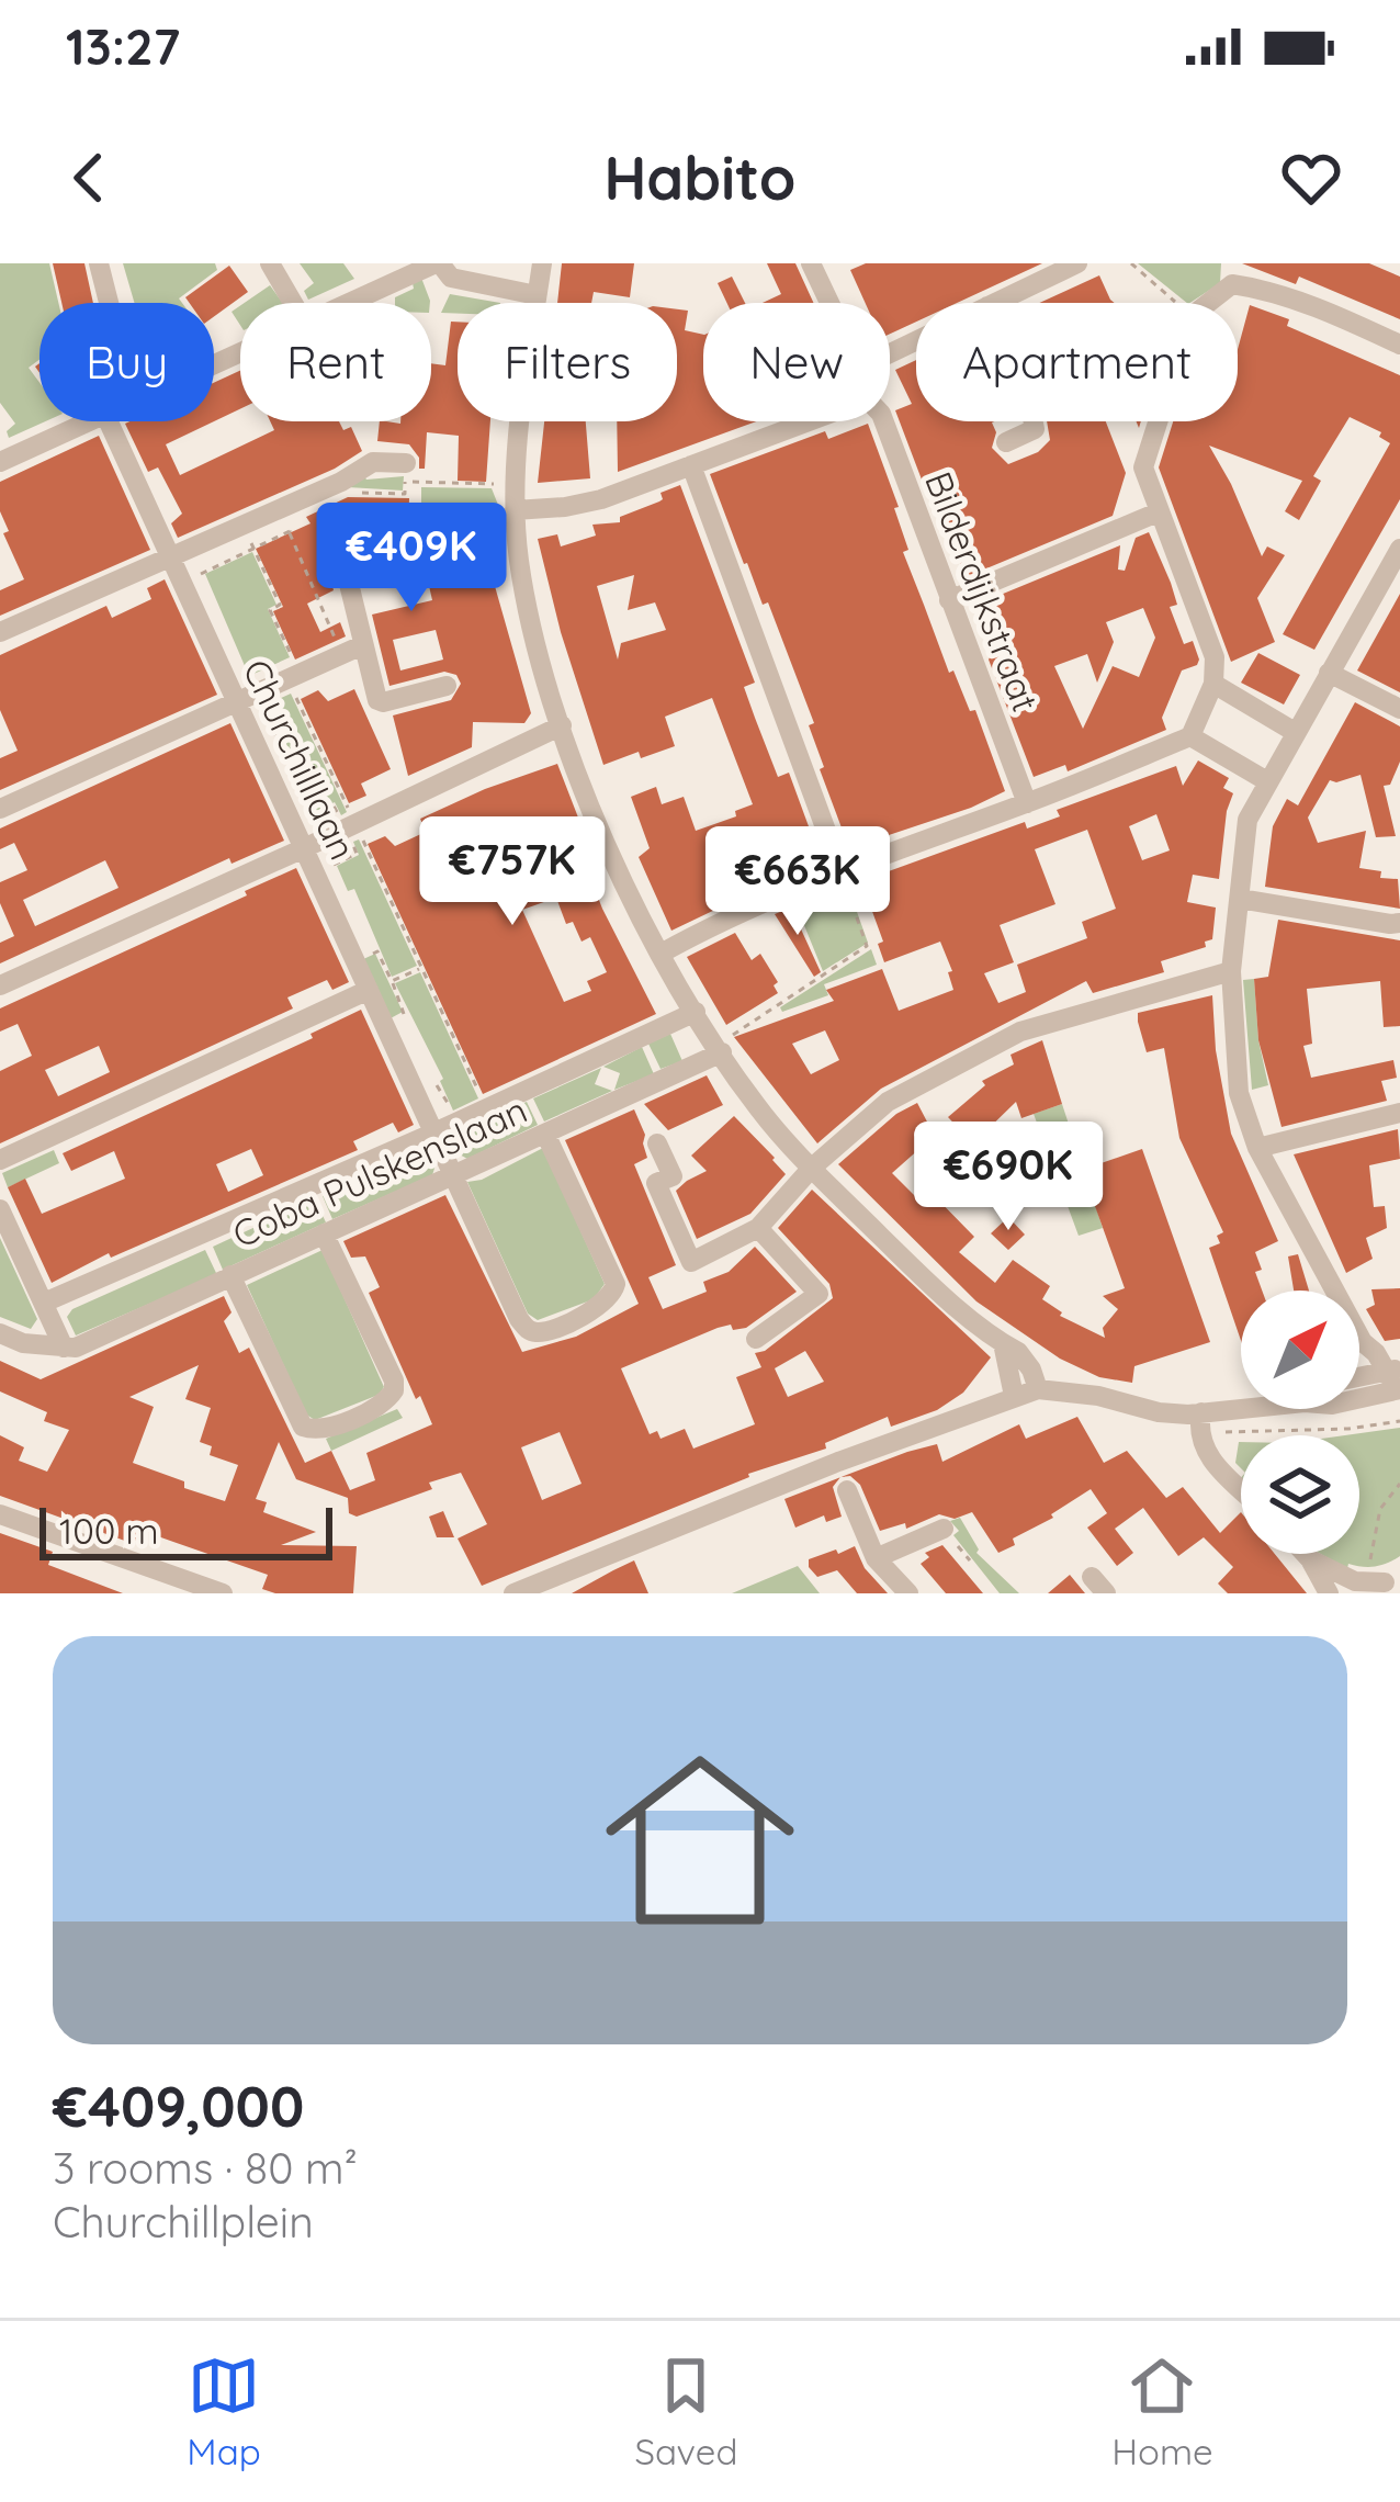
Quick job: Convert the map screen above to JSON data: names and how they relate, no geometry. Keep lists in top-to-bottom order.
{
  "streets": {
    "street": ["Bilderdijkstraat", "Churchilllaan", "Coba Pulskenslaan"]
  },
  "crossings": [
    ["Churchilllaan", "Coba Pulskenslaan"]
  ],
  "scale_bar": "100 m",
  "north": "top right",
  "page": {
    "status": "13:27",
    "header": "Habito",
    "chip": [
      "Buy",
      "Rent",
      "Filters",
      "New",
      "Apartment"
    ],
    "price": [
      "€409K",
      "€757K",
      "€663K",
      "€690K"
    ],
    "scale": "100 m",
    "list": [
      {
        "name": "€409,000",
        "note": "3 rooms · 80 m² · Churchillplein"
      }
    ],
    "tabs": ["Map", "Saved", "Home"]
  }
}
